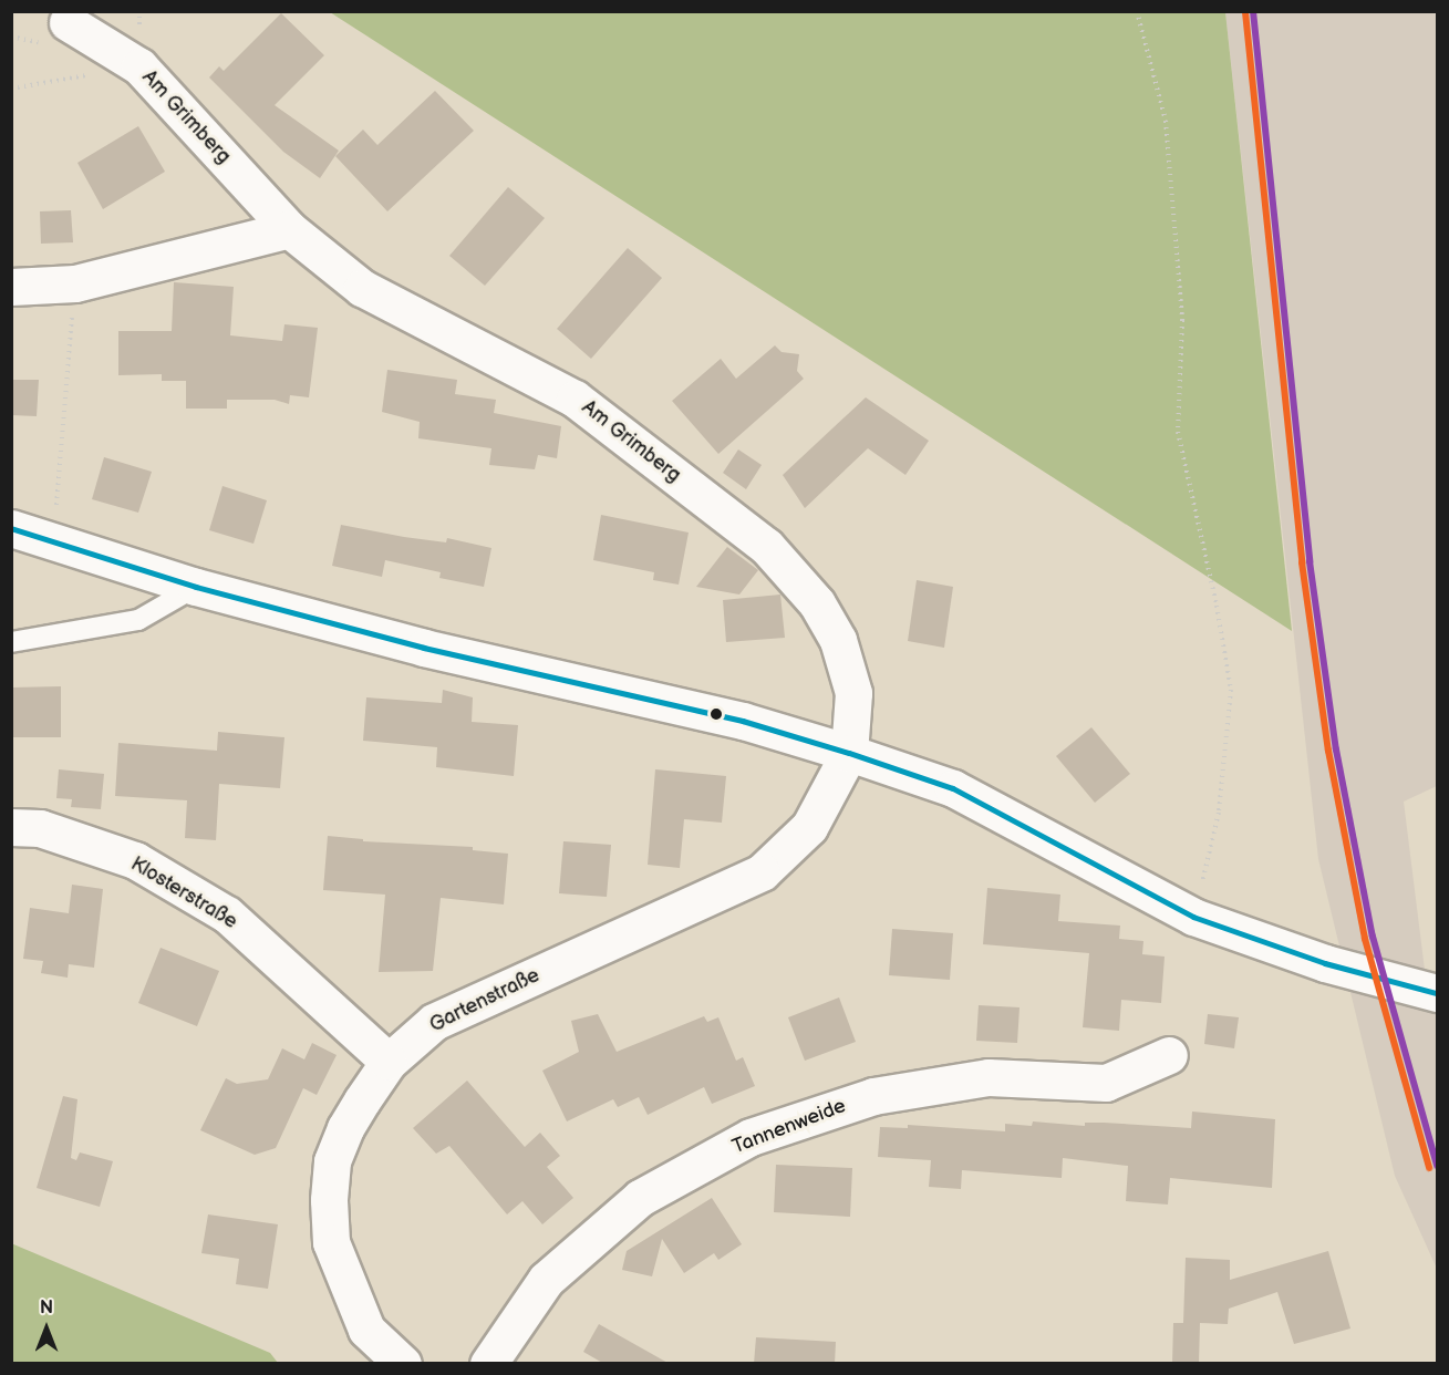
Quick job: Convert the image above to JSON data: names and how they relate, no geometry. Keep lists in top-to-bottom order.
{
  "streets": {
    "street": [
      "Am Grimberg",
      "Klosterstraße",
      "Gartenstraße",
      "Tannenweide"
    ]
  },
  "crossings": [
    ["Am Grimberg", "Gartenstraße"],
    ["Klosterstraße", "Gartenstraße"]
  ],
  "north": "top"
}
